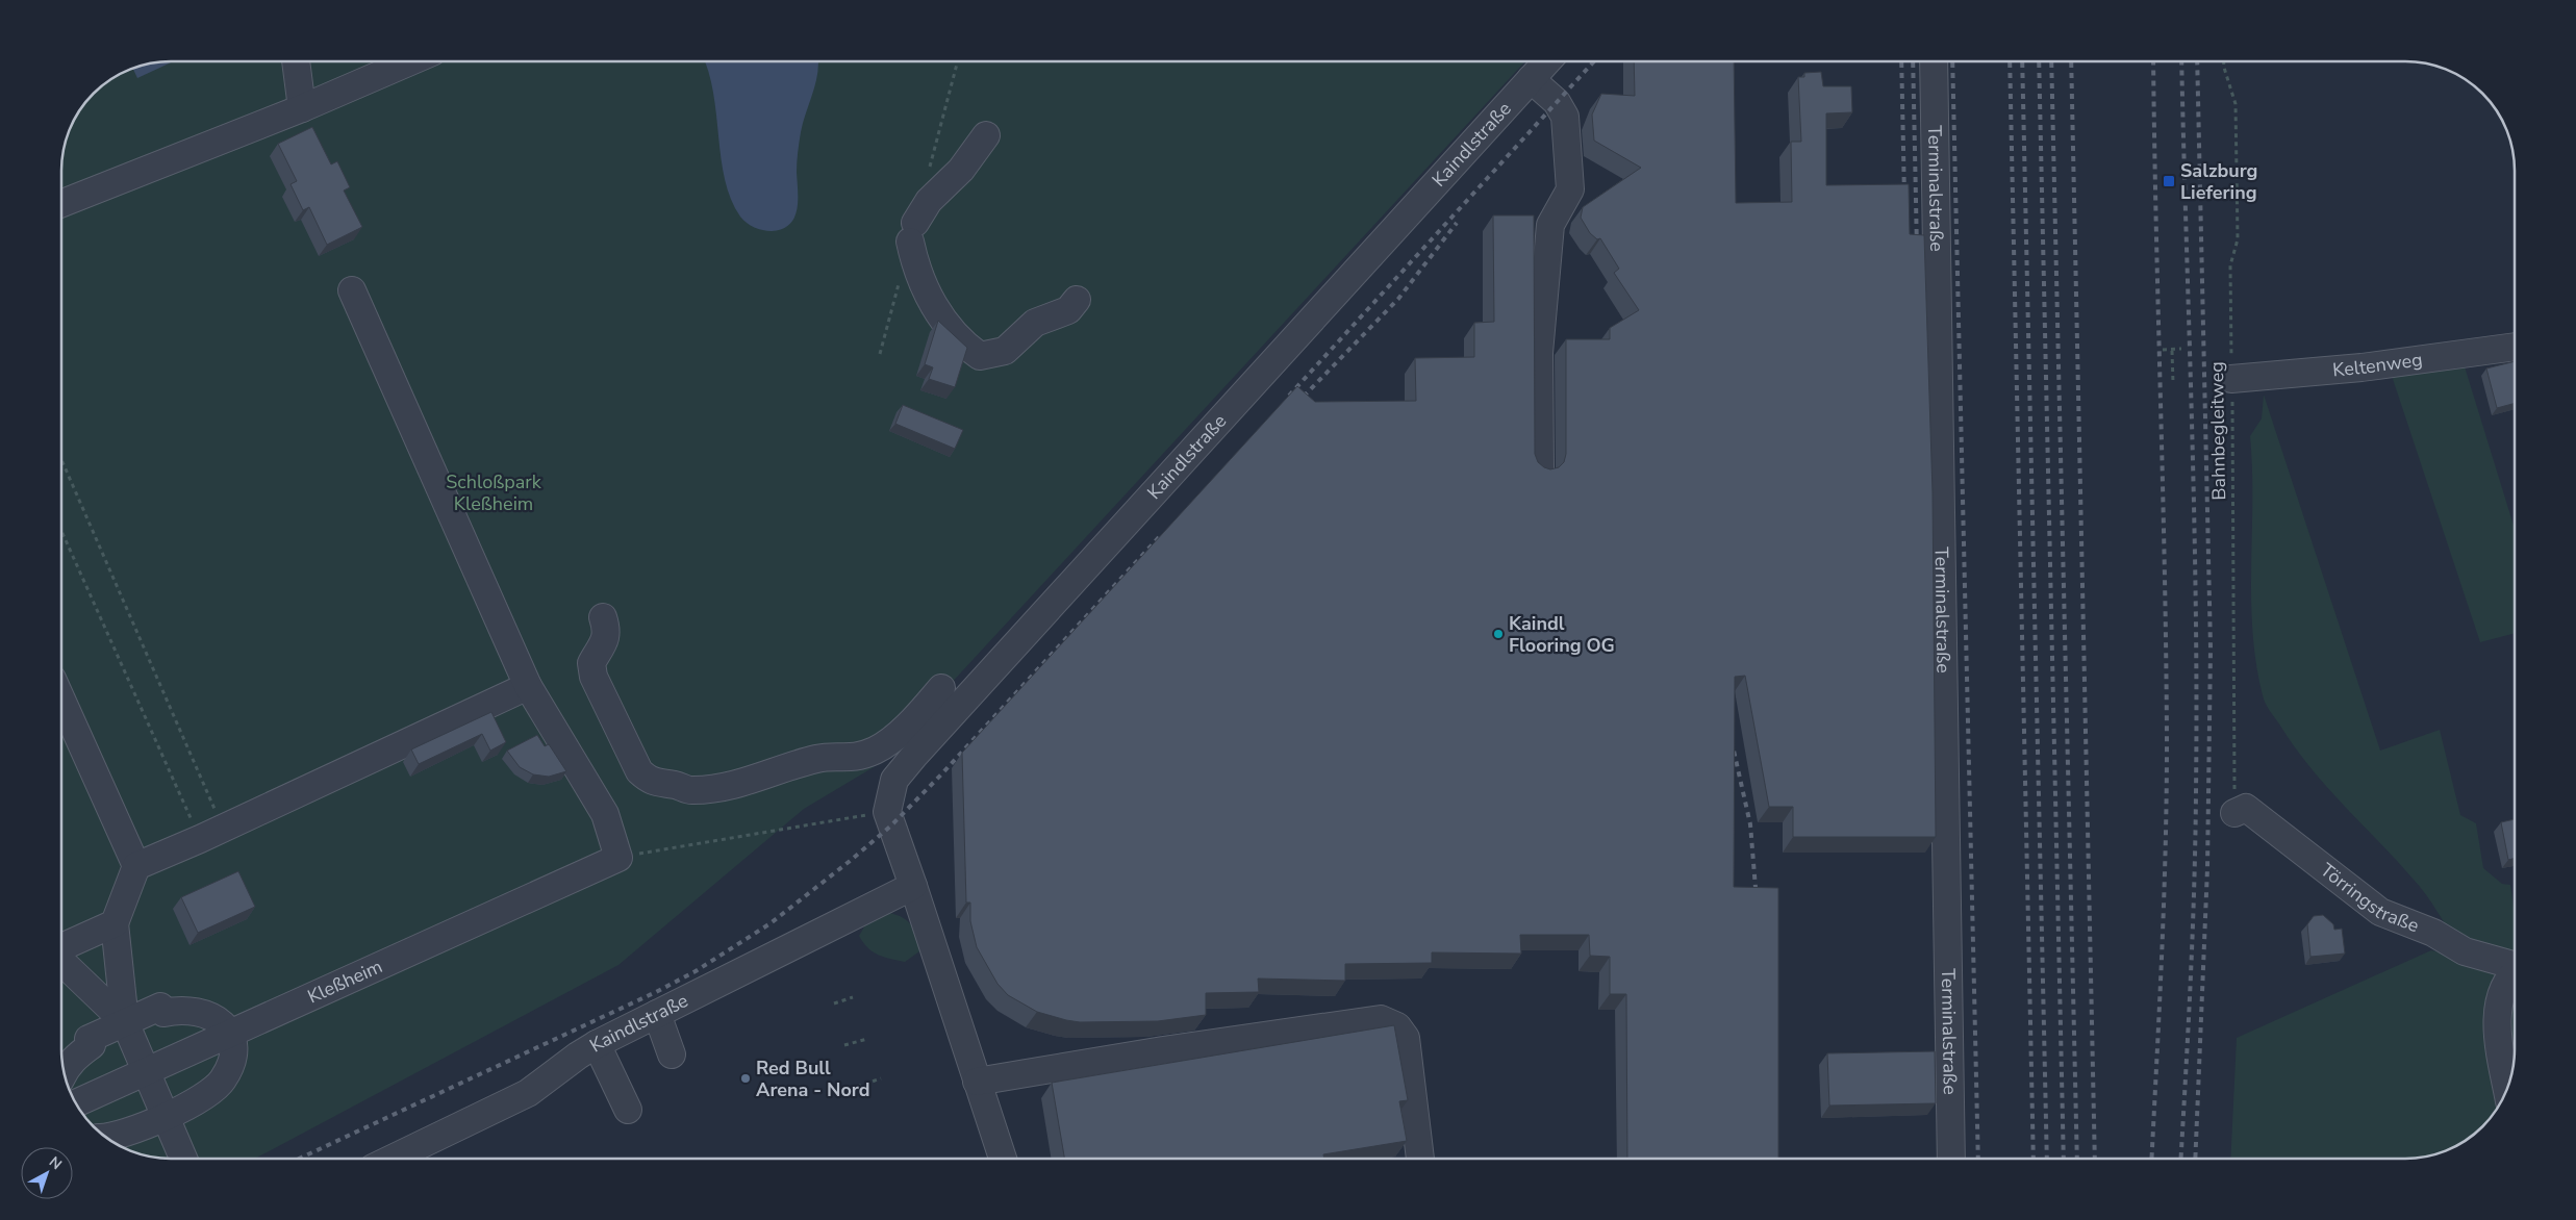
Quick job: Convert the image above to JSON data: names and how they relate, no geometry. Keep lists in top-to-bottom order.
{
  "streets": {
    "street": [
      "Kaindlstraße",
      "Terminalstraße",
      "Keltenweg",
      "Törringstraße",
      "Kleßheim"
    ],
    "path": ["Bahnbegleitweg"]
  },
  "crossings": [
    ["Keltenweg", "Bahnbegleitweg"],
    ["Bahnbegleitweg", "Törringstraße"]
  ],
  "parks": ["Schloßpark Kleßheim"],
  "places": {
    "transit": ["Salzburg Liefering"],
    "other": ["Kaindl Flooring OG", "Red Bull Arena - Nord"]
  },
  "north": "top right"
}
